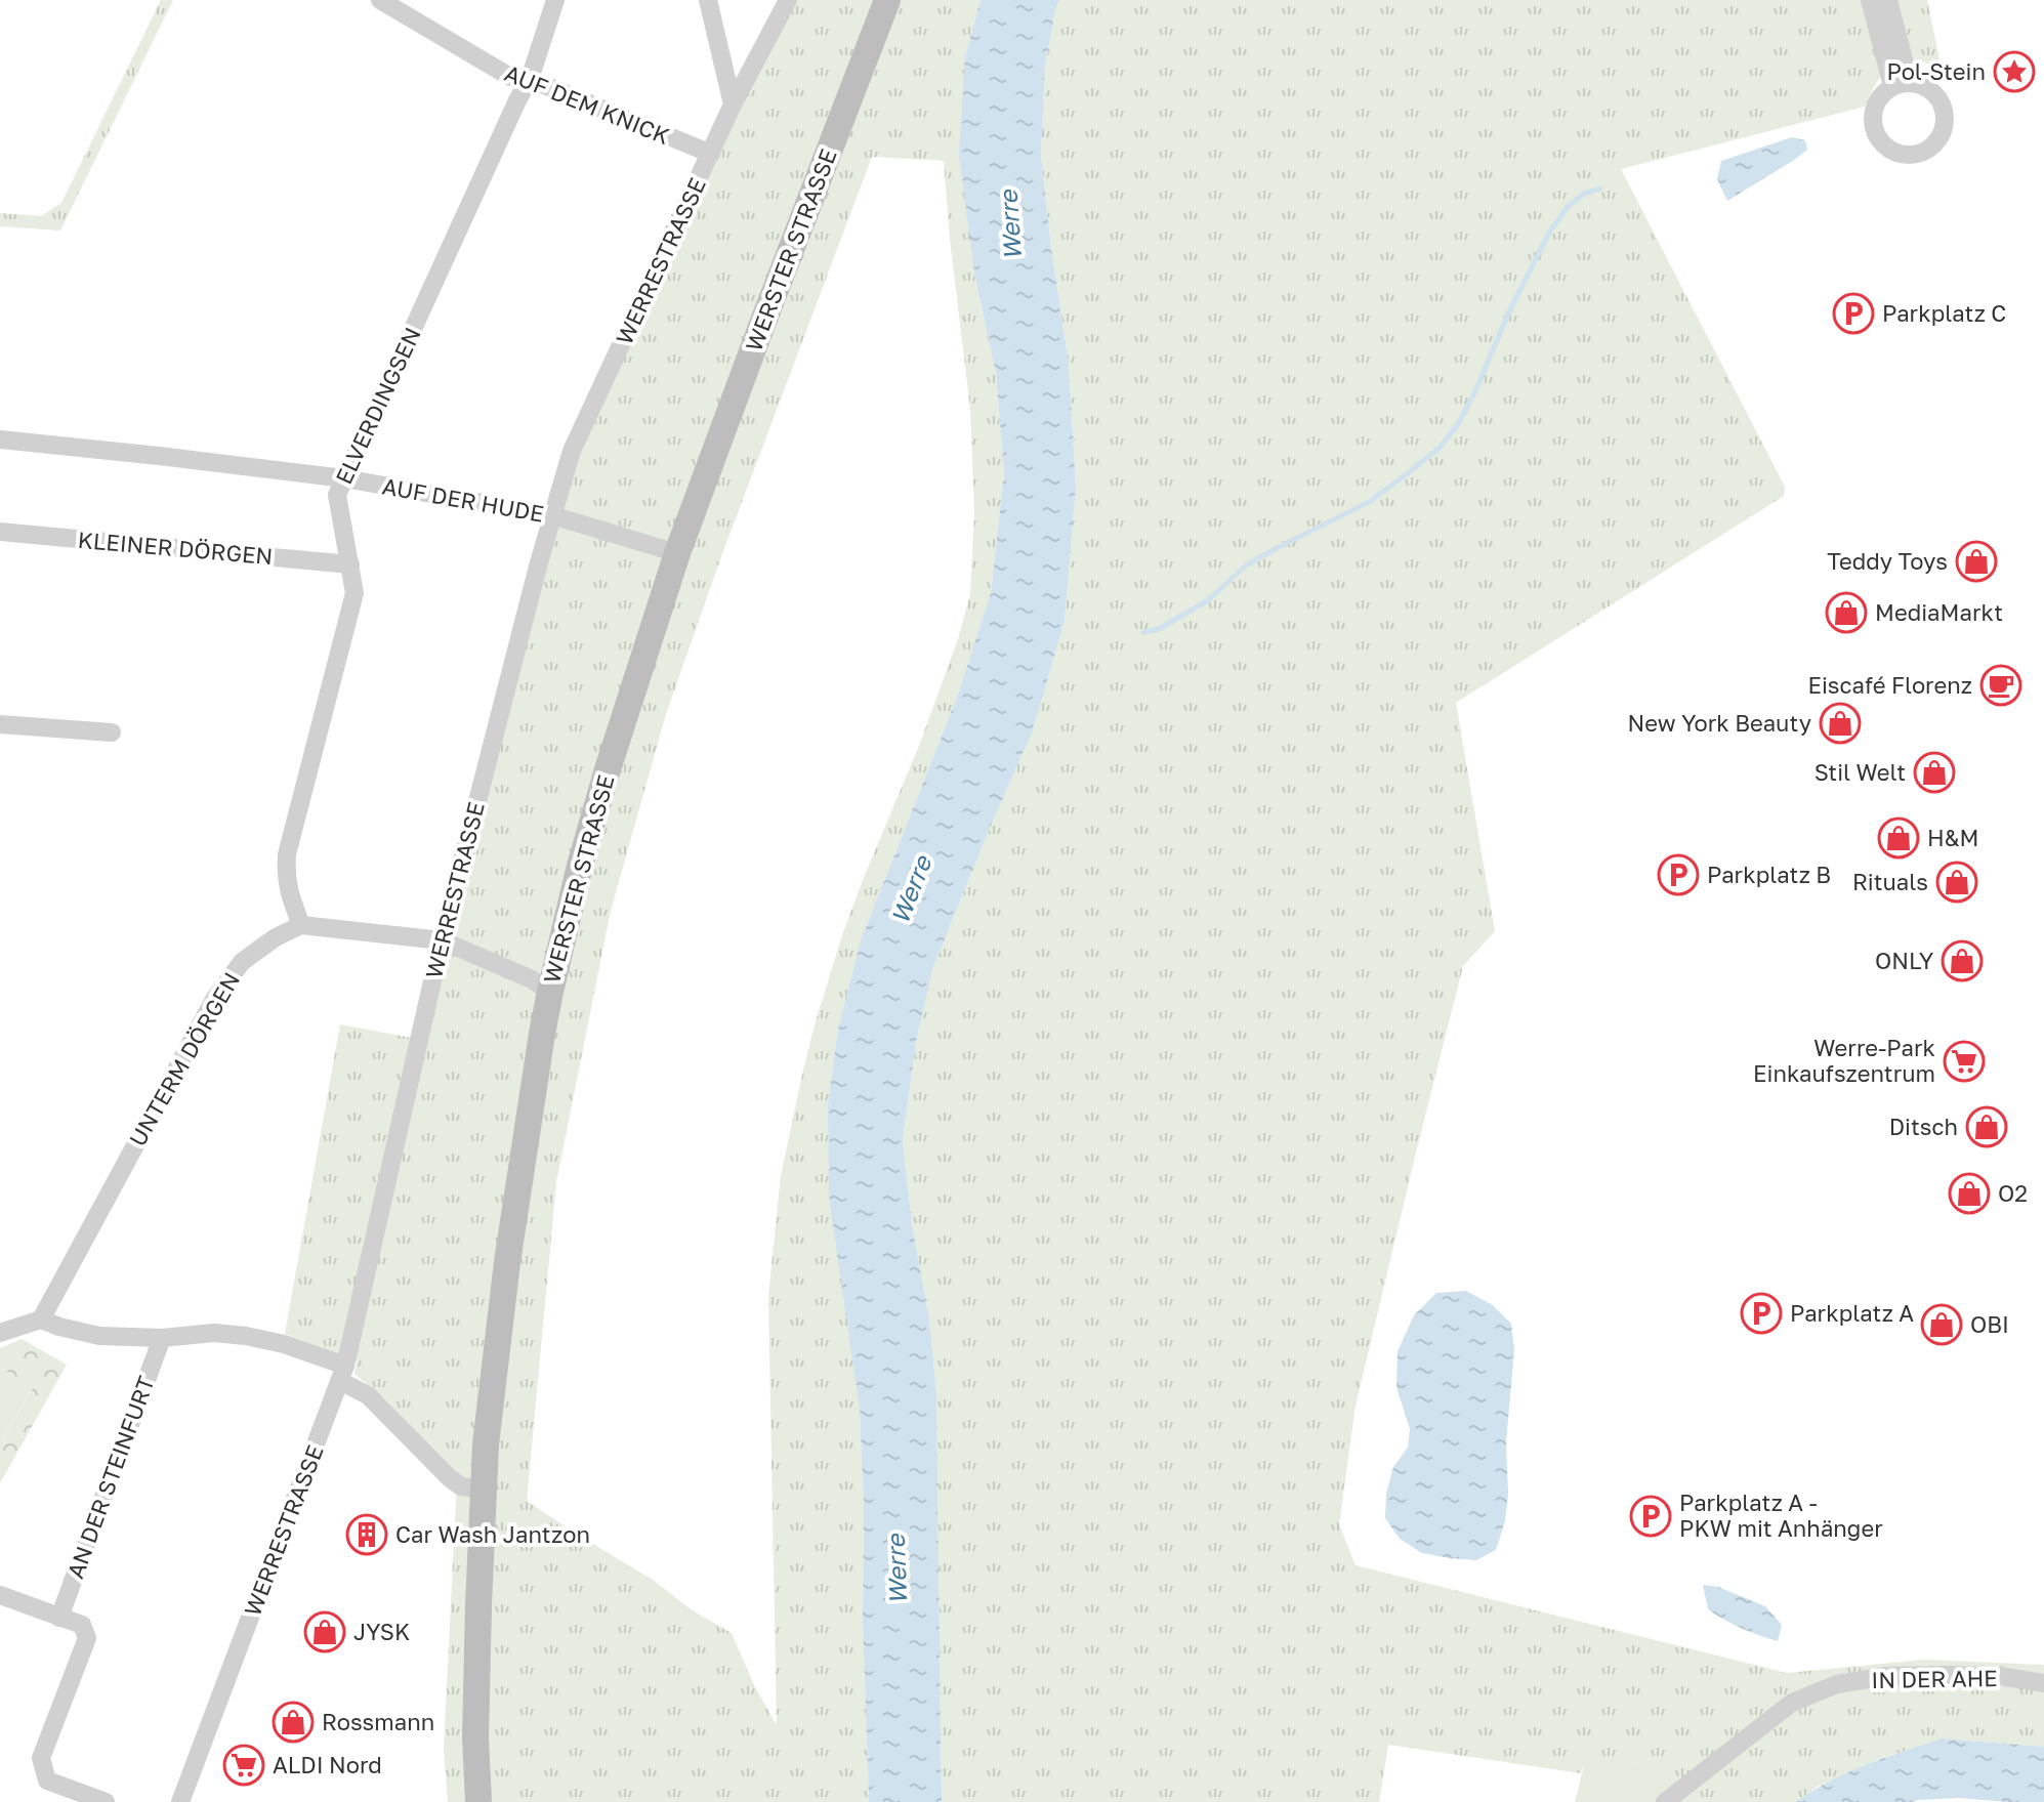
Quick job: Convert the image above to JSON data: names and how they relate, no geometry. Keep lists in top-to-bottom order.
{
  "streets": {
    "main road": ["WERSTER STRASSE"],
    "street": [
      "AUF DEM KNICK",
      "WERRESTRASSE",
      "ELVERDINGSEN",
      "AUF DER HUDE",
      "KLEINER DÖRGEN",
      "UNTERM DÖRGEN",
      "AN DER STEINFURT",
      "IN DER AHE"
    ]
  },
  "crossings": [
    ["AUF DEM KNICK", "WERRESTRASSE"],
    ["AUF DEM KNICK", "ELVERDINGSEN"],
    ["WERSTER STRASSE", "AUF DER HUDE"],
    ["WERRESTRASSE", "AUF DER HUDE"],
    ["ELVERDINGSEN", "AUF DER HUDE"],
    ["ELVERDINGSEN", "KLEINER DÖRGEN"],
    ["ELVERDINGSEN", "UNTERM DÖRGEN"]
  ],
  "water": ["Werre"],
  "places": {
    "place": ["Pol-Stein"],
    "parking": [
      "Parkplatz C",
      "Parkplatz B",
      "Parkplatz A",
      "Parkplatz A - PKW mit Anhänger"
    ],
    "shop": [
      "Teddy Toys",
      "MediaMarkt",
      "New York Beauty",
      "Stil Welt",
      "H&M",
      "Rituals",
      "ONLY",
      "Ditsch",
      "O2",
      "OBI",
      "JYSK",
      "Rossmann"
    ],
    "cafe": ["Eiscafé Florenz"],
    "supermarket": ["Werre-Park Einkaufszentrum", "ALDI Nord"],
    "building": ["Car Wash Jantzon"]
  }
}
